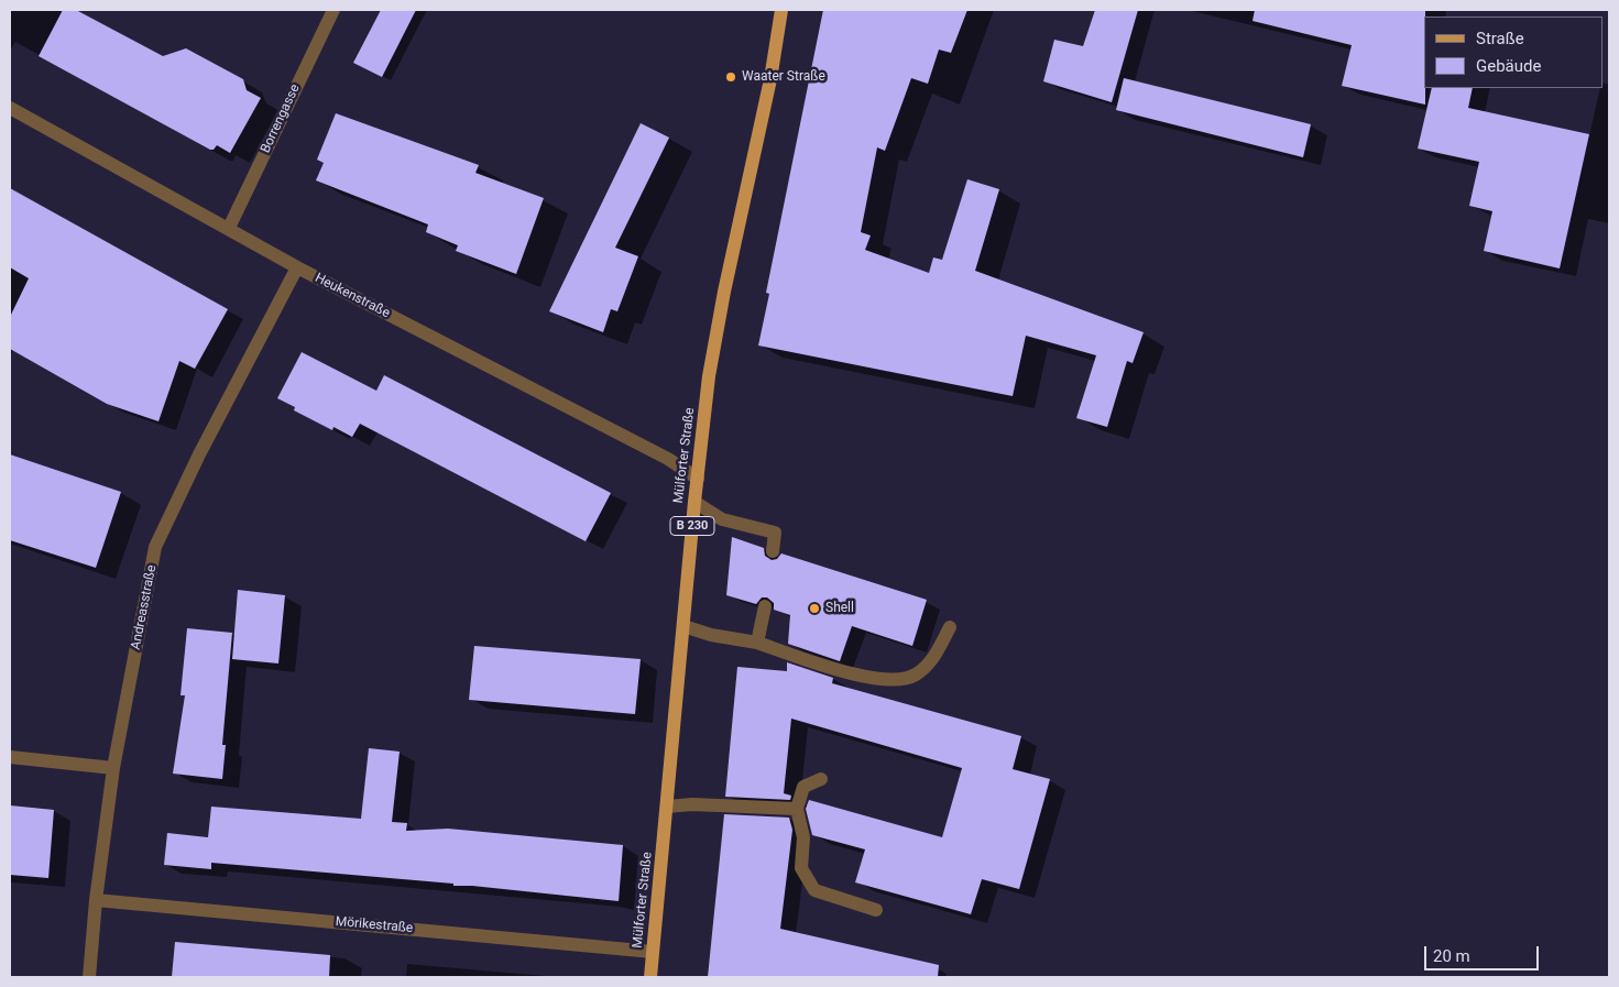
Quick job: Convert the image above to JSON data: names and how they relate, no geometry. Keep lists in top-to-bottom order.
{
  "streets": {
    "main road": ["Mülforter Straße", "B 230"],
    "street": [
      "Borrengasse",
      "Heukenstraße",
      "Andreasstraße",
      "Mörikestraße"
    ]
  },
  "crossings": [
    ["Borrengasse", "Heukenstraße"],
    ["Heukenstraße", "Mülforter Straße"],
    ["Heukenstraße", "Andreasstraße"],
    ["Mülforter Straße", "Mörikestraße"],
    ["Andreasstraße", "Mörikestraße"]
  ],
  "places": ["Waater Straße", "Shell"],
  "legend": ["Straße", "Gebäude"],
  "scale_bar": "20 m"
}
